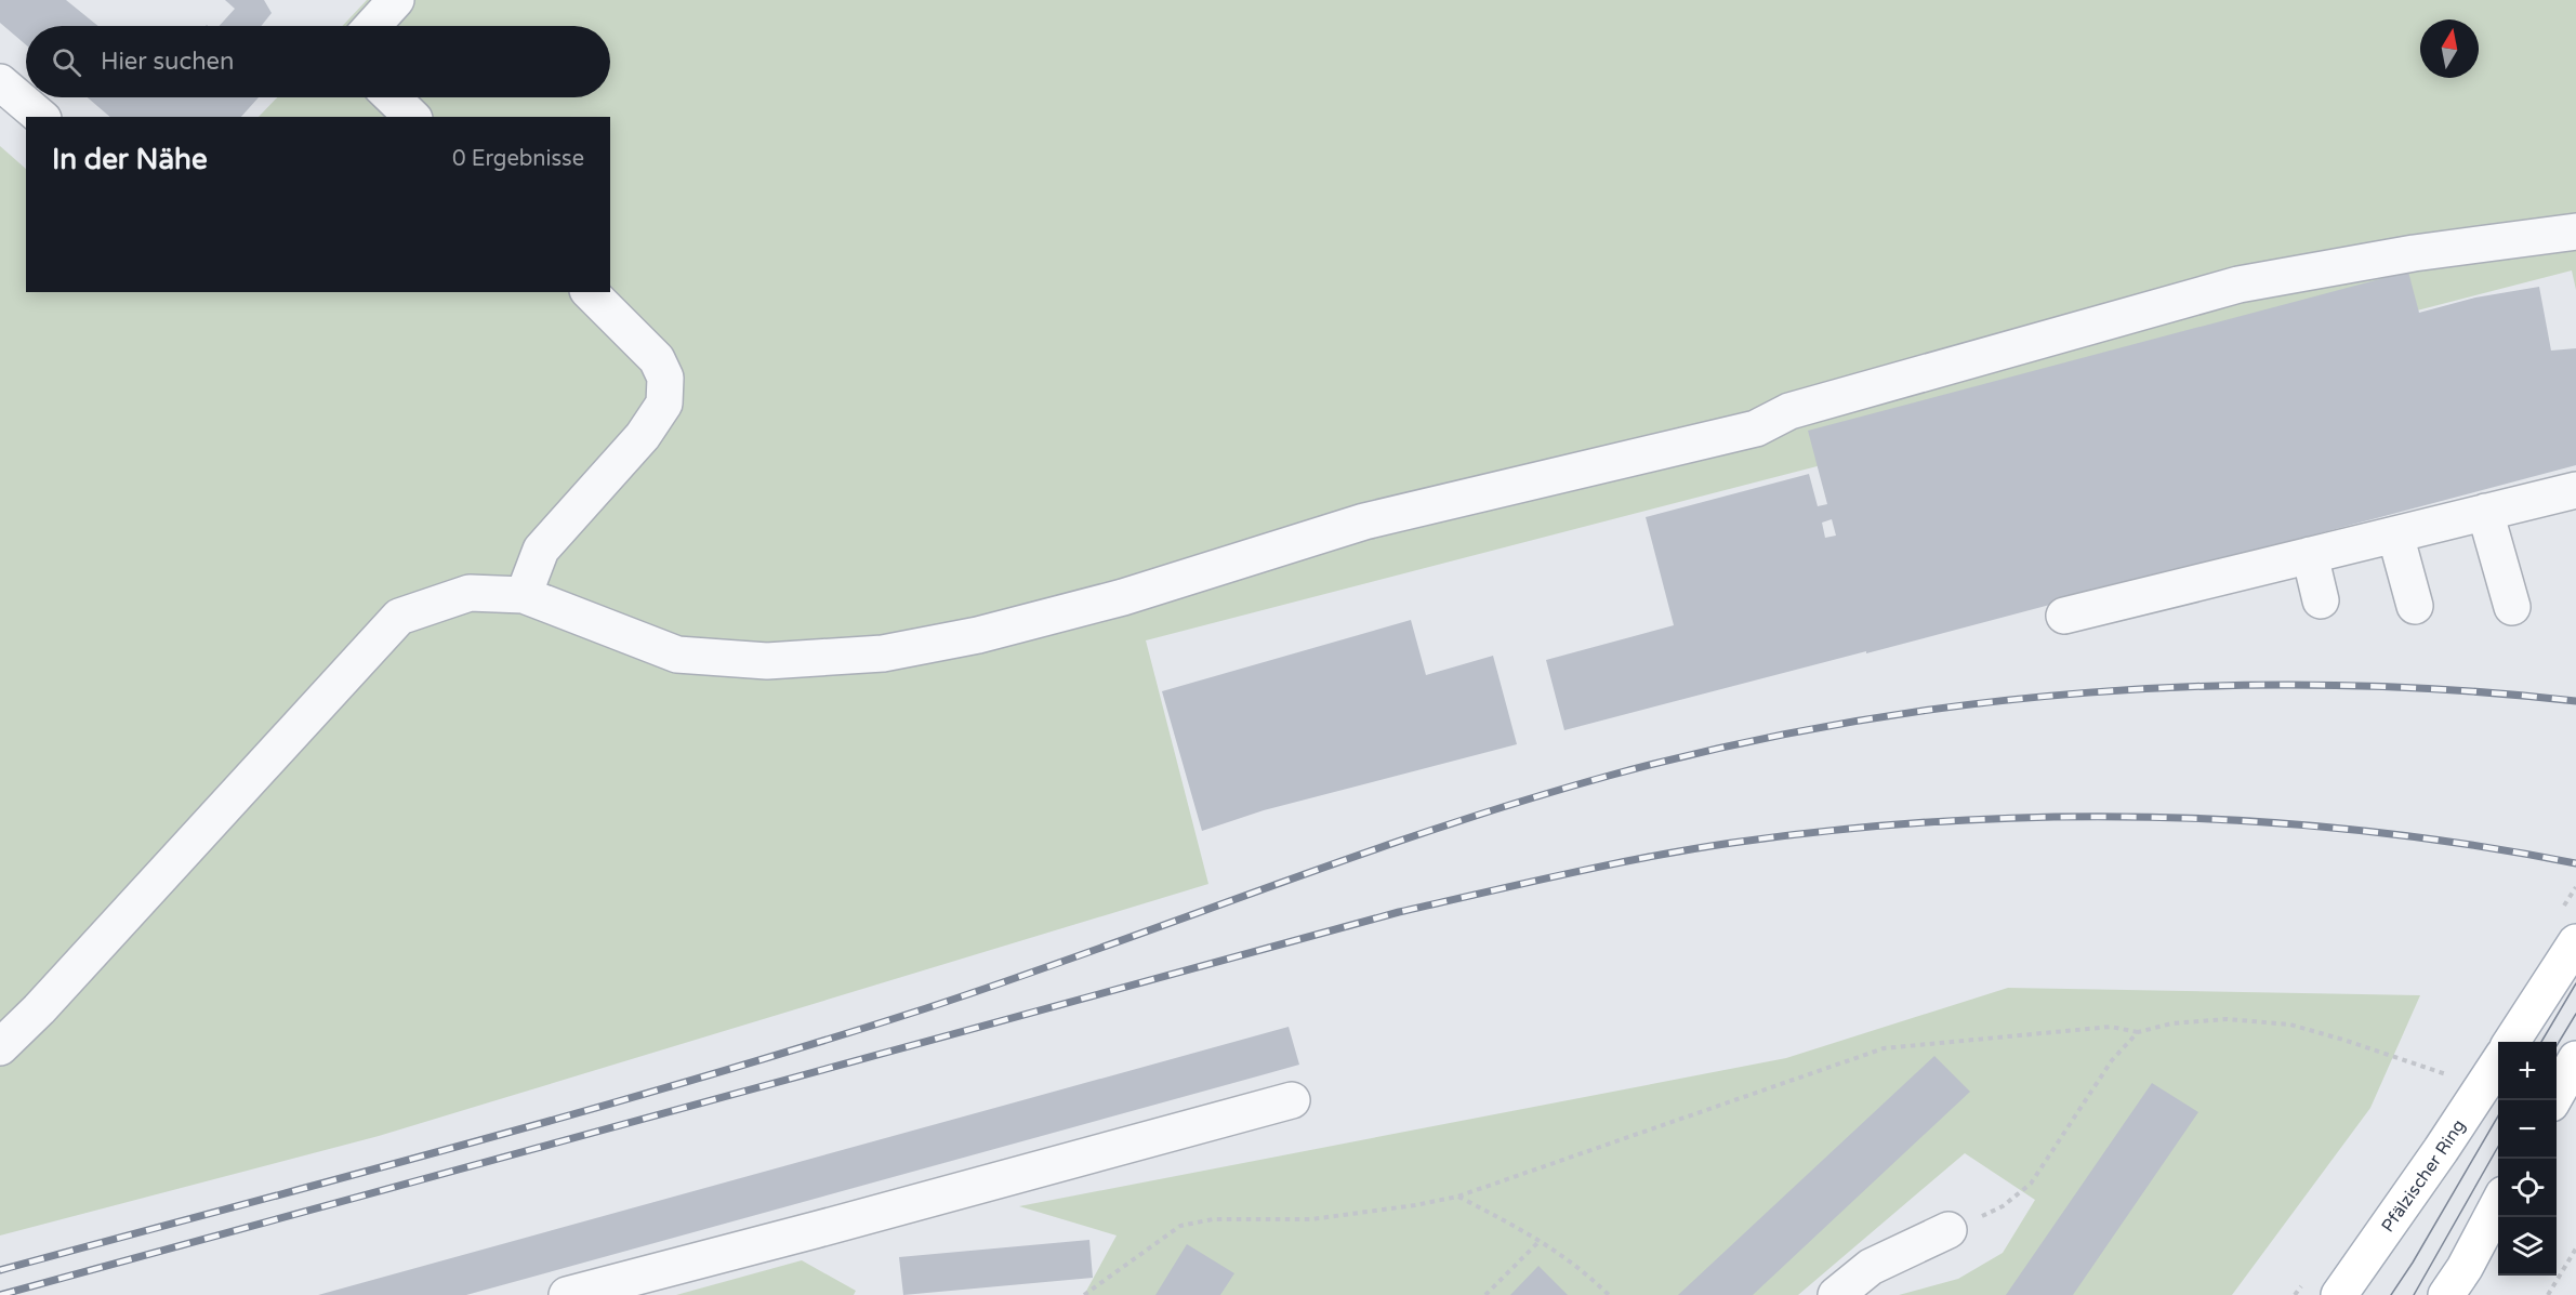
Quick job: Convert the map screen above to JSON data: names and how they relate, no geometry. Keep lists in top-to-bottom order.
{
  "streets": {
    "main road": ["Pfälzischer Ring"]
  },
  "north": "top",
  "page": {
    "search": "Hier suchen",
    "heading": ["In der Nähe", "0 Ergebnisse"],
    "map_buttons": ["+", "−"]
  }
}
